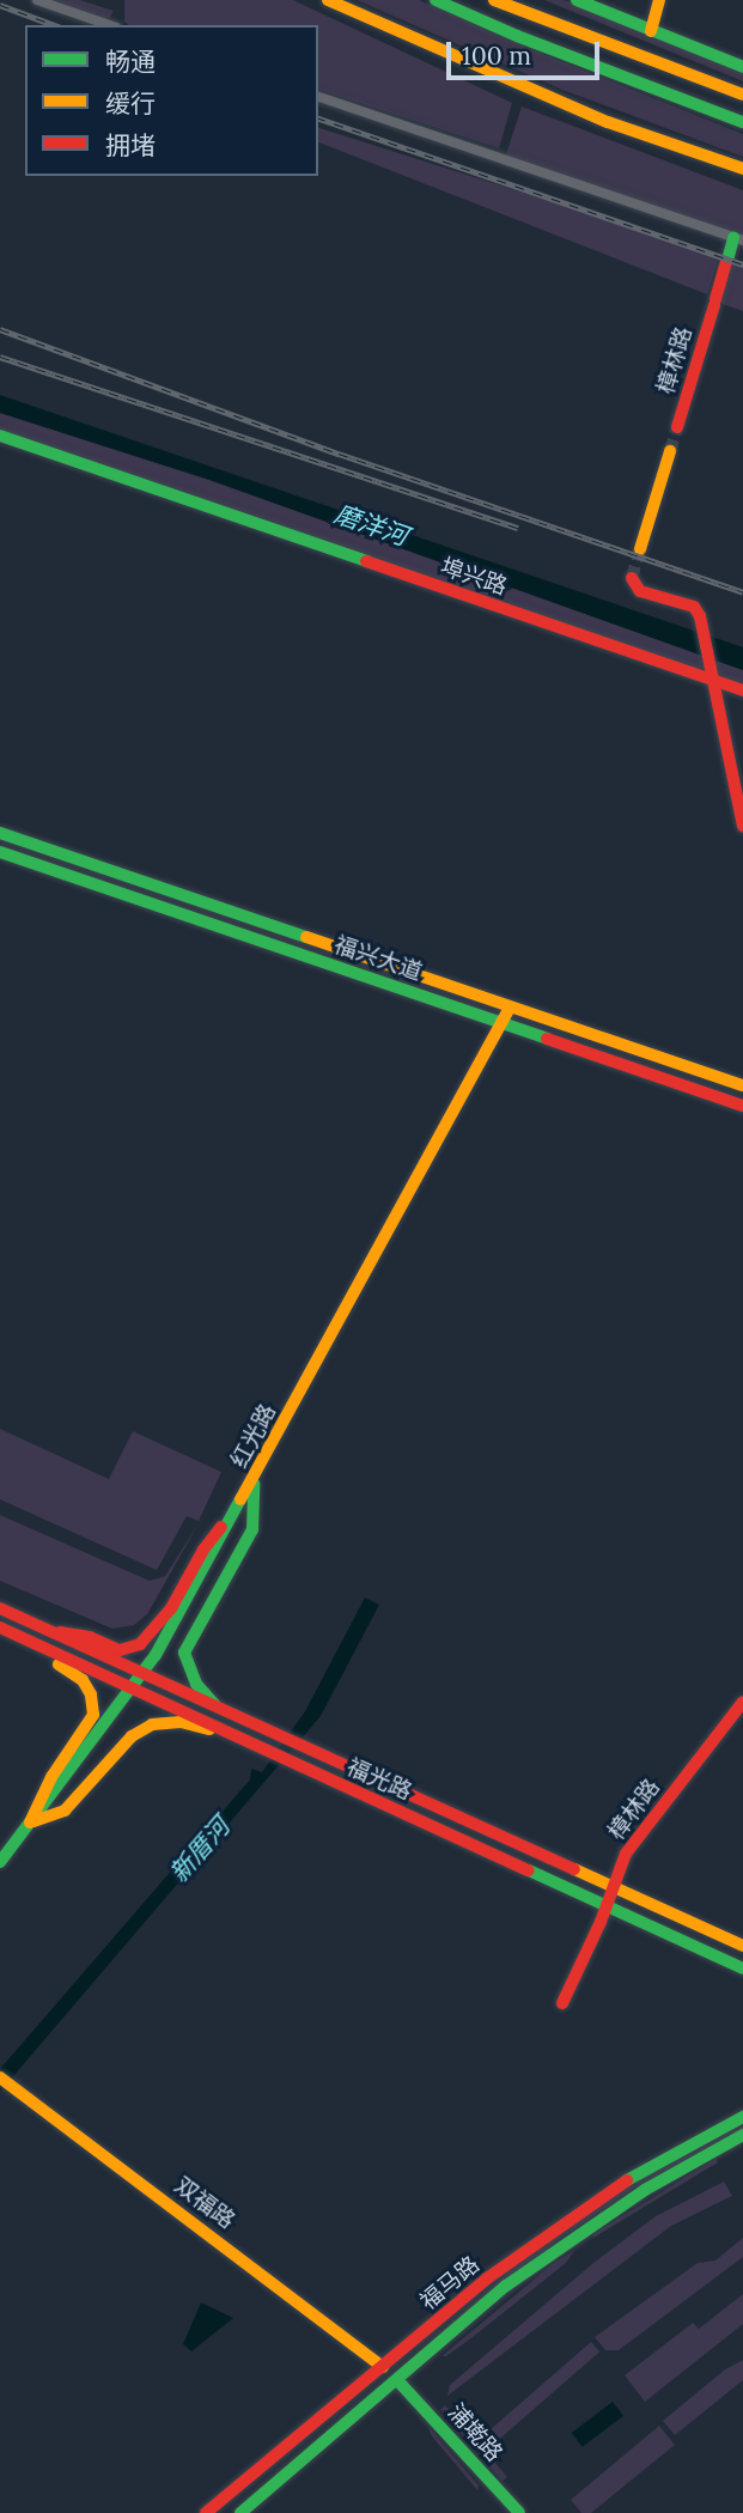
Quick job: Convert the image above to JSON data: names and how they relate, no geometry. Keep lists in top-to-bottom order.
{
  "streets": {
    "main road": [
      "樟林路",
      "埠兴路",
      "福兴大道",
      "红光路",
      "福光路",
      "双福路",
      "福马路",
      "浦墘路"
    ]
  },
  "crossings": [
    ["樟林路", "福光路"],
    ["福兴大道", "红光路"],
    ["红光路", "福光路"],
    ["双福路", "福马路"],
    ["福马路", "浦墘路"]
  ],
  "water": ["磨洋河", "新厝河"],
  "legend": ["畅通", "缓行", "拥堵"],
  "scale_bar": "100 m"
}
